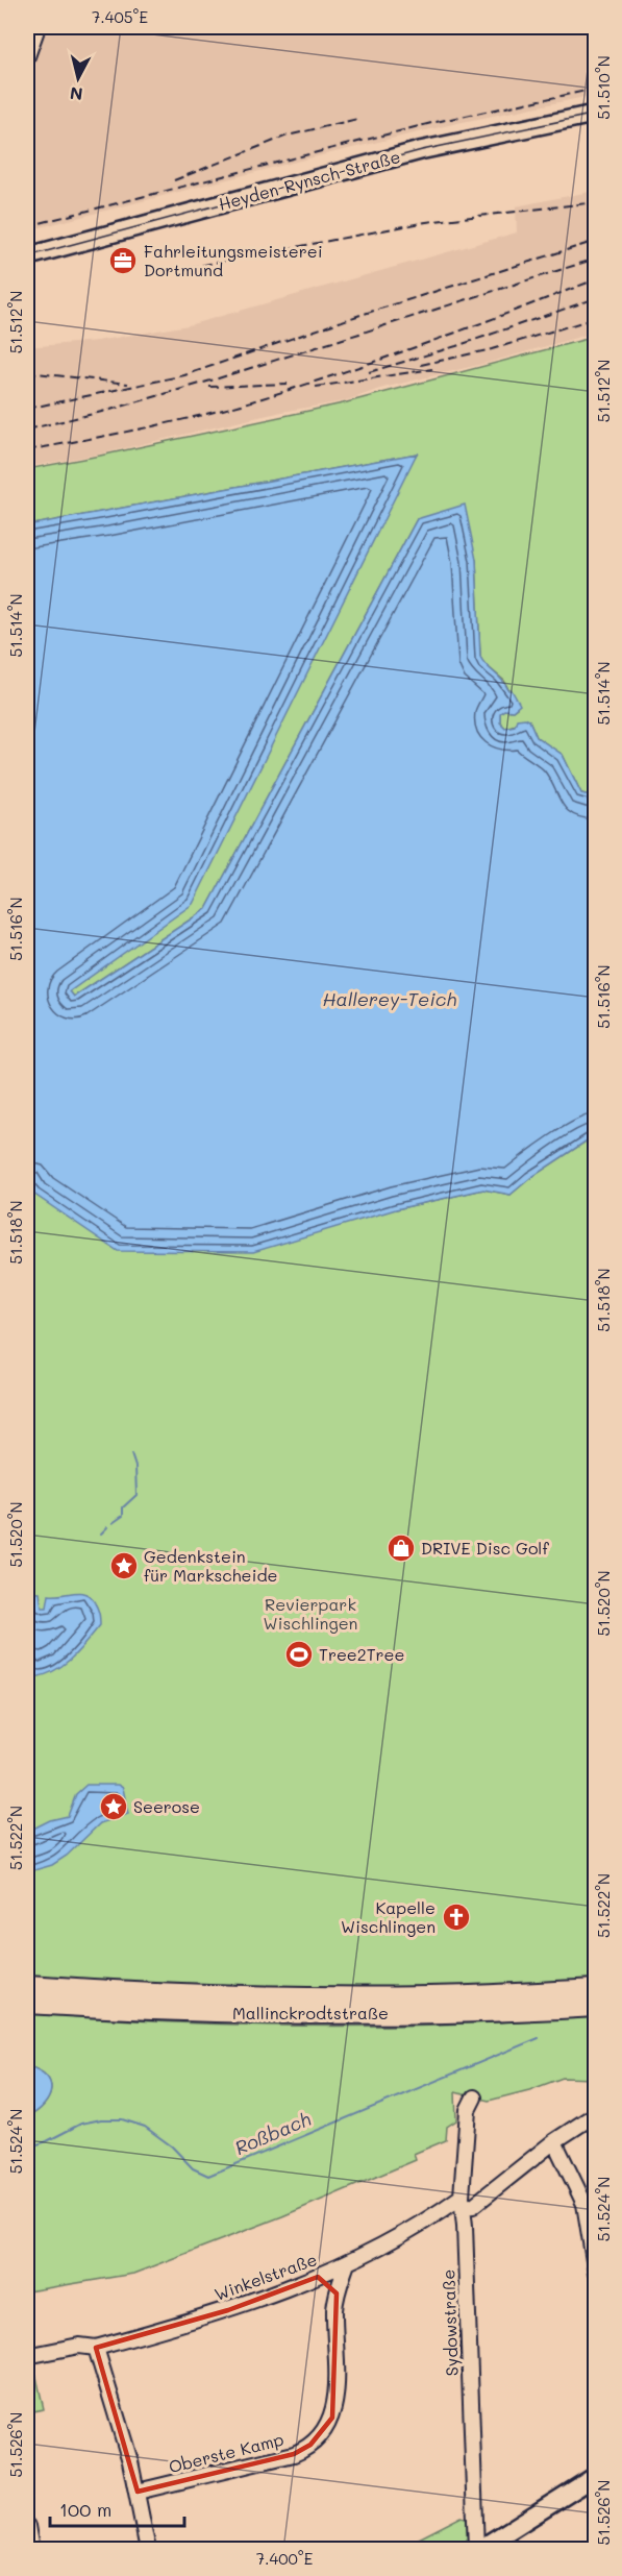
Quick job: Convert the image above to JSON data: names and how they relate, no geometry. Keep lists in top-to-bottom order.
{
  "streets": {
    "highway": ["Mallinckrodtstraße"],
    "main road": ["Heyden-Rynsch-Straße"],
    "street": ["Winkelstraße", "Sydowstraße", "Oberste Kamp"]
  },
  "crossings": [
    ["Winkelstraße", "Sydowstraße"],
    ["Winkelstraße", "Oberste Kamp"]
  ],
  "water": ["Hallerey-Teich", "Roßbach"],
  "parks": ["Revierpark Wischlingen"],
  "places": {
    "office": ["Fahrleitungsmeisterei Dortmund"],
    "shop": ["DRIVE Disc Golf"],
    "place": ["Gedenkstein für Markscheide", "Seerose"],
    "sports": ["Tree2Tree"],
    "church": ["Kapelle Wischlingen"]
  },
  "scale_bar": "100 m",
  "north": "bottom",
  "coordinates": [
    "7.405°E",
    "51.510°N",
    "51.512°N",
    "51.514°N",
    "51.516°N",
    "51.518°N",
    "51.520°N",
    "51.522°N",
    "51.524°N",
    "51.526°N",
    "7.400°E"
  ]
}
